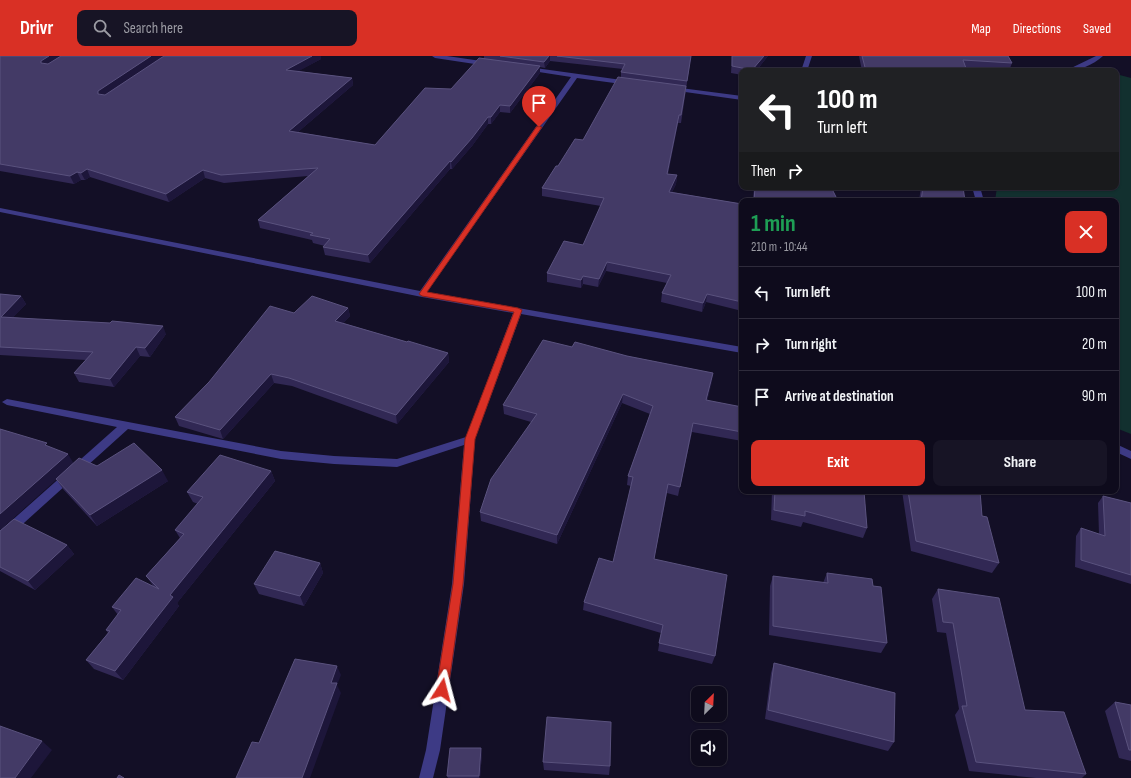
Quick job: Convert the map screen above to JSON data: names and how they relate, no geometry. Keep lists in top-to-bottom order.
{
  "north": "top right",
  "page": {
    "header": "Drivr",
    "search": "Search here",
    "nav": ["Map", "Directions", "Saved"],
    "turn": ["100 m", "Turn left"],
    "then": "Then",
    "heading": ["1 min", "210 m · 10:44"],
    "list": [
      {
        "name": "Turn left",
        "value": "100 m"
      },
      {
        "name": "Turn right",
        "value": "20 m"
      },
      {
        "name": "Arrive at destination",
        "value": "90 m"
      }
    ],
    "buttons": ["Exit", "Share"]
  }
}
